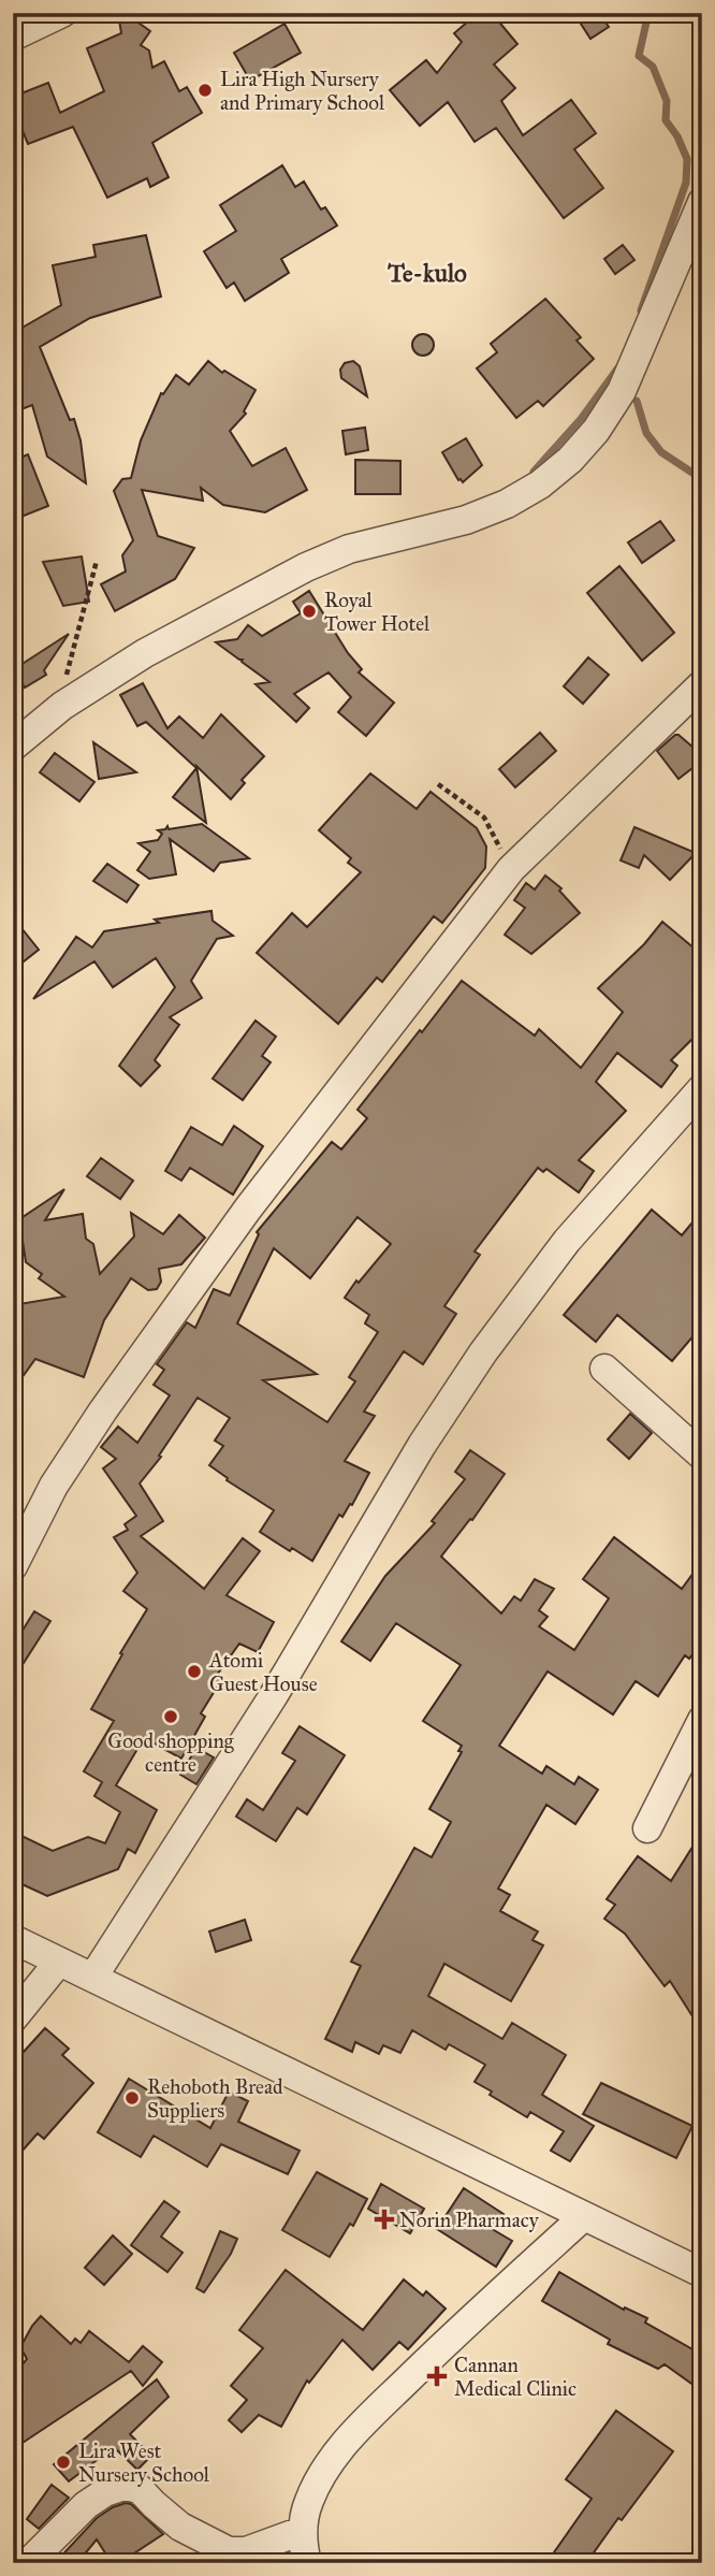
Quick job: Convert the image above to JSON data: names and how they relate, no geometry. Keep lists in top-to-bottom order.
{
  "districts": ["Te-kulo"],
  "places": {
    "other": [
      "Lira High Nursery and Primary School",
      "Royal Tower Hotel",
      "Atomi Guest House",
      "Good shopping centre",
      "Rehoboth Bread Suppliers",
      "Lira West Nursery School"
    ],
    "health": ["Norin Pharmacy", "Cannan Medical Clinic"]
  }
}
